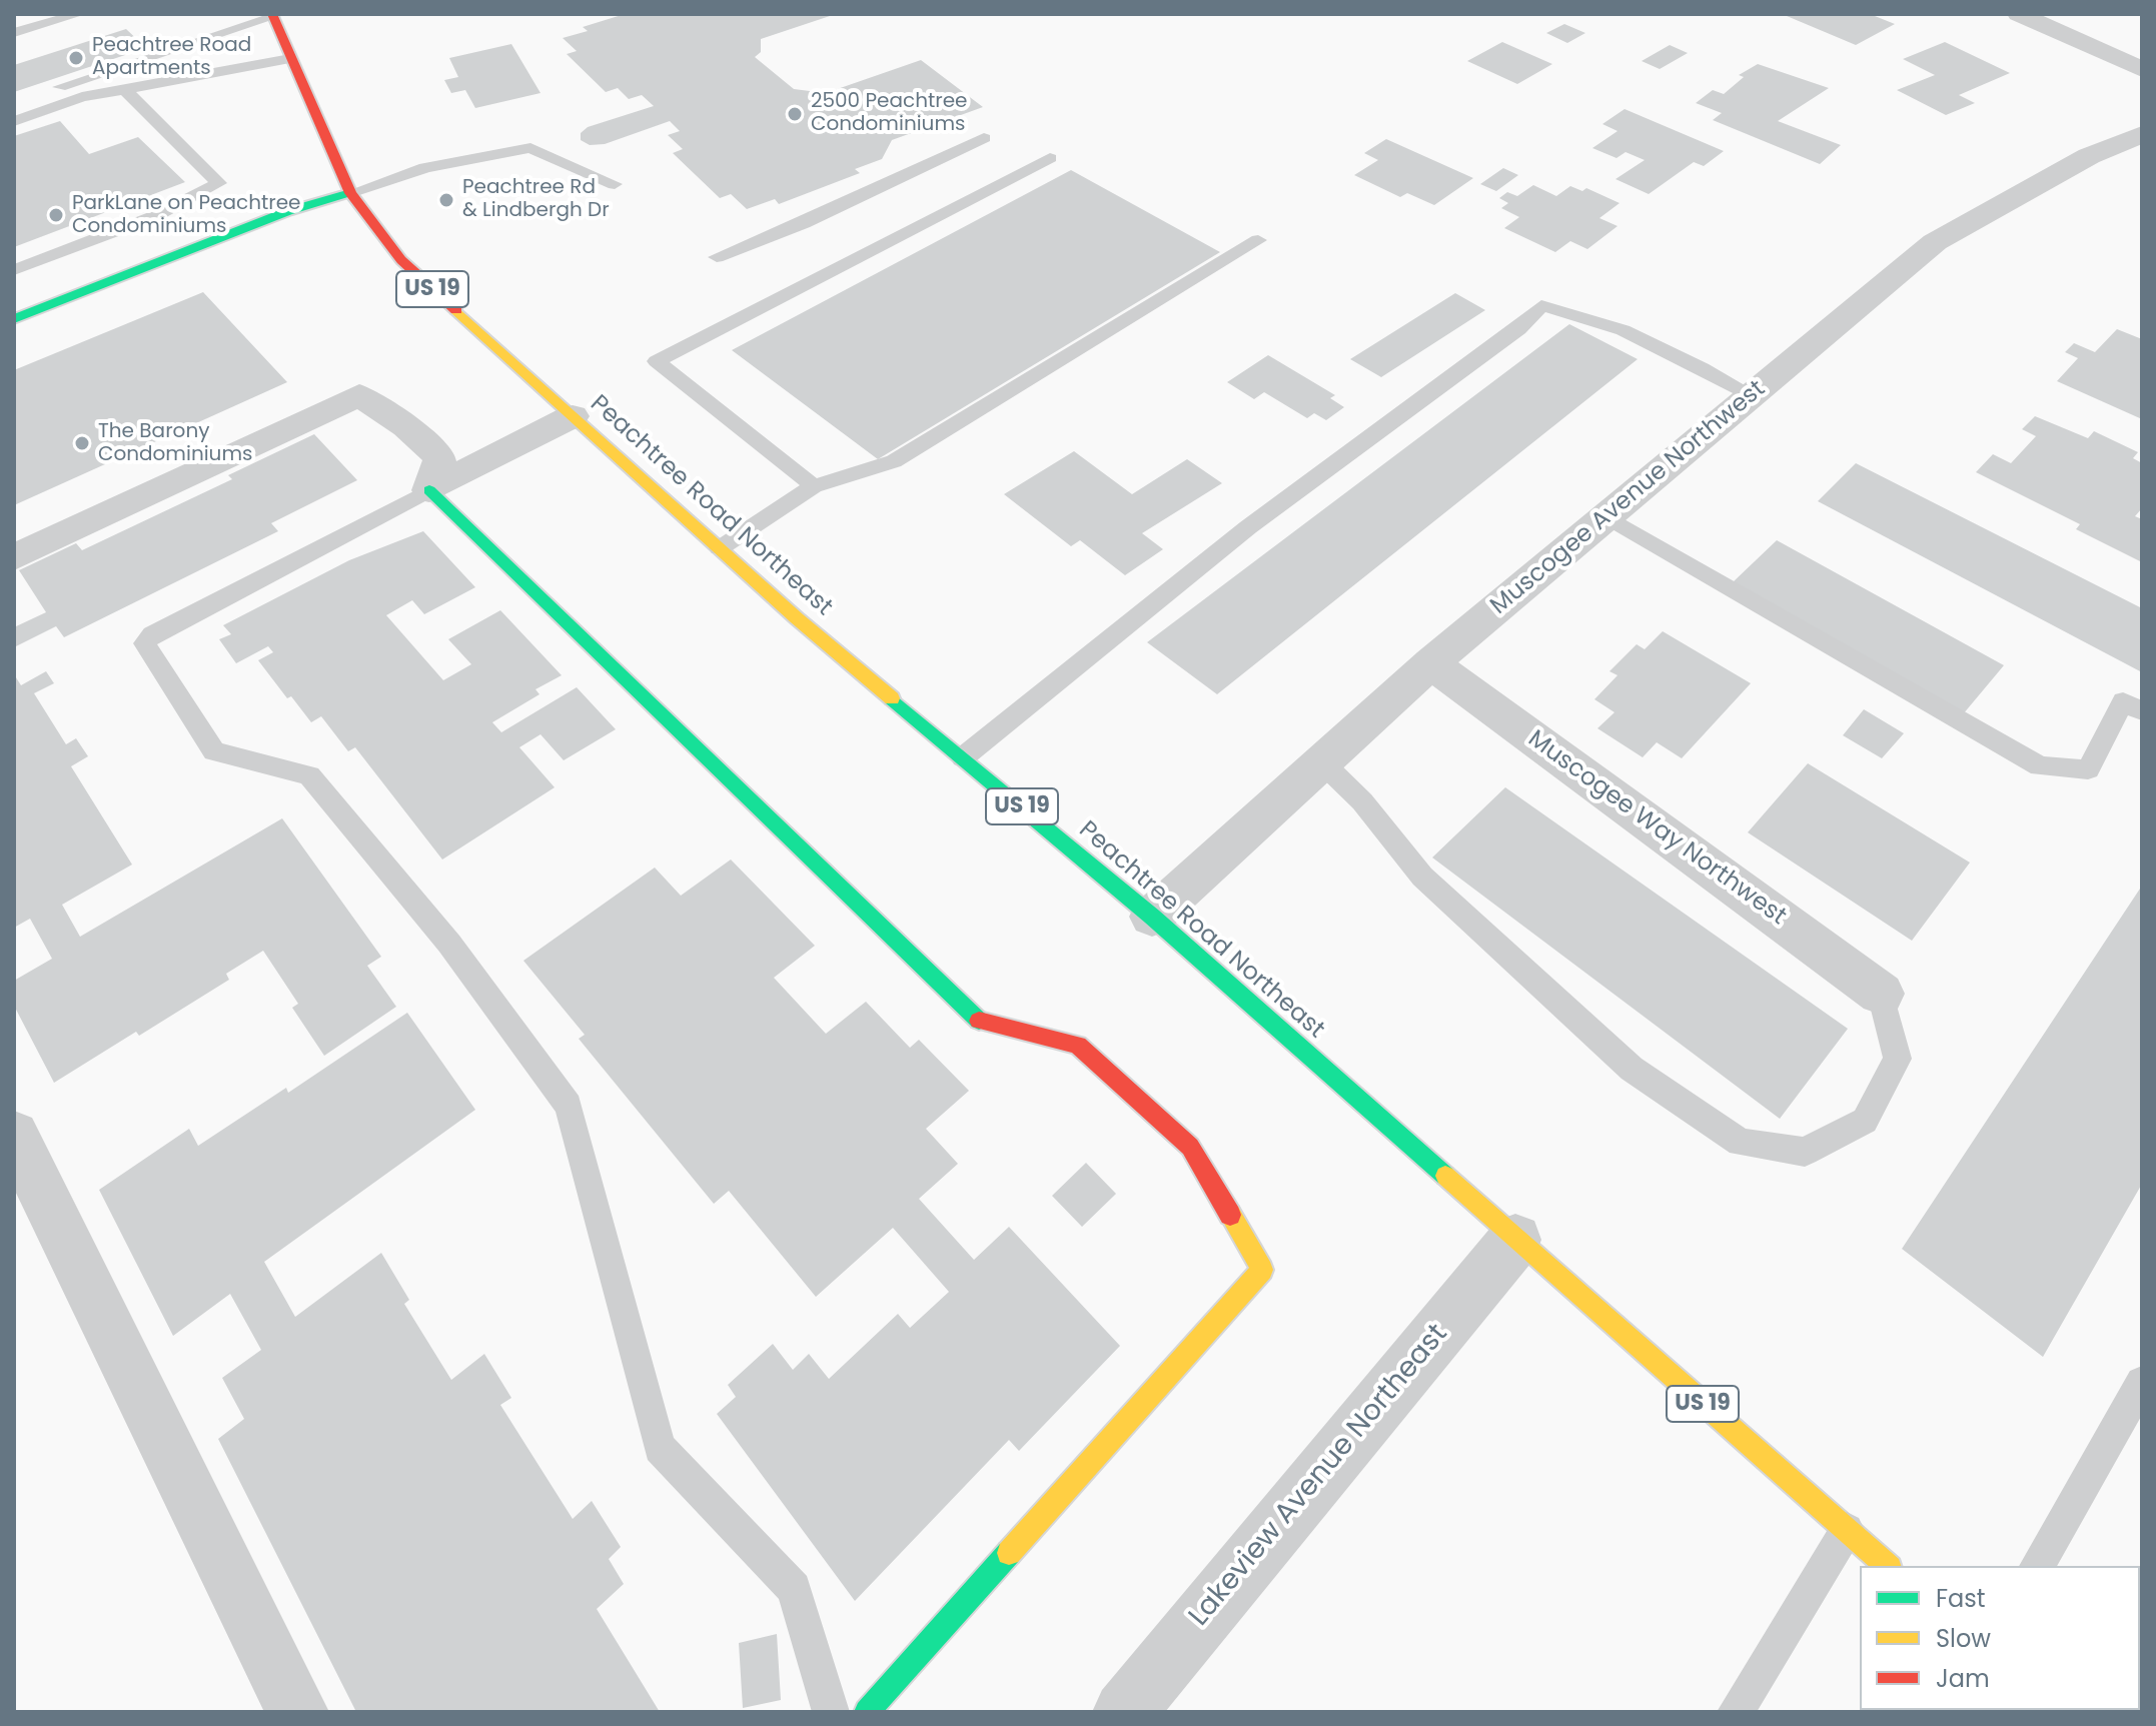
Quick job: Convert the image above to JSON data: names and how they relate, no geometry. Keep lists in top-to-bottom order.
{
  "streets": {
    "main road": ["US 19", "Peachtree Road Northeast"],
    "street": ["Muscogee Avenue Northwest", "Muscogee Way Northwest", "Lakeview Avenue Northeast"]
  },
  "crossings": [
    ["Muscogee Avenue Northwest", "Peachtree Road Northeast"],
    ["Muscogee Avenue Northwest", "Muscogee Way Northwest"],
    ["Peachtree Road Northeast", "Lakeview Avenue Northeast"]
  ],
  "places": [
    "Peachtree Road Apartments",
    "2500 Peachtree Condominiums",
    "Peachtree Rd & Lindbergh Dr",
    "ParkLane on Peachtree Condominiums",
    "The Barony Condominiums"
  ],
  "legend": ["Fast", "Slow", "Jam"]
}
